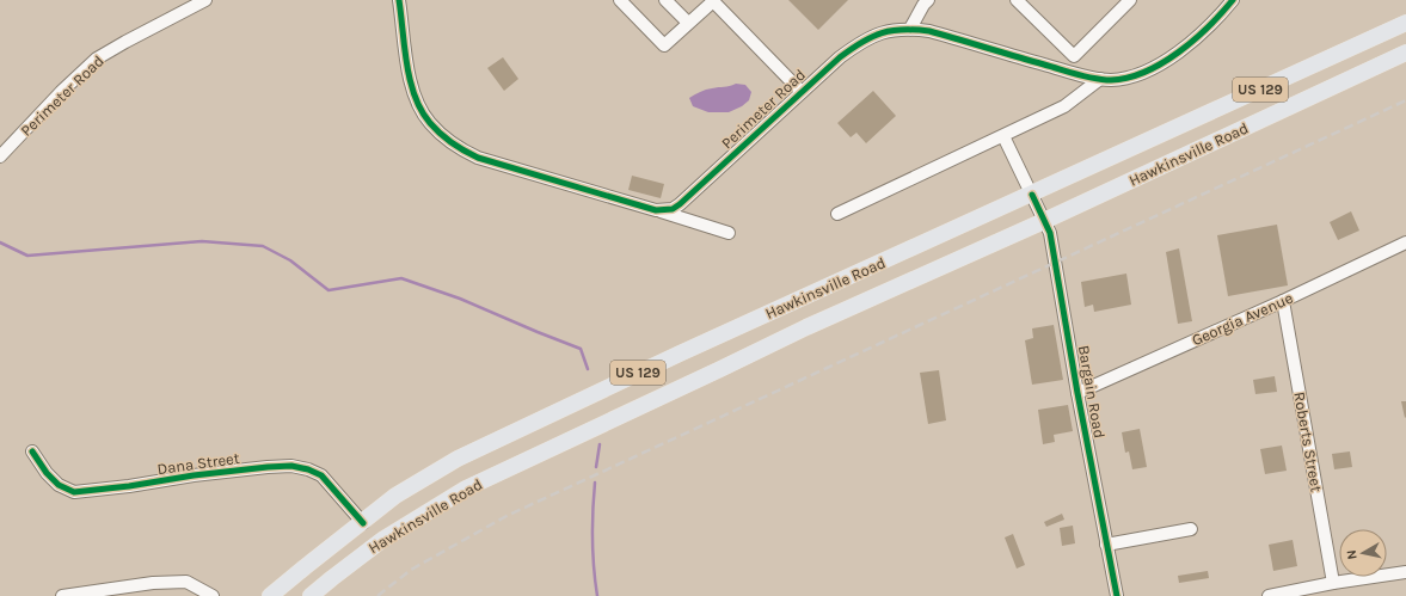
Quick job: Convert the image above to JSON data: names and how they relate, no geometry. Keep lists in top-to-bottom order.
{
  "streets": {
    "main road": ["US 129", "Hawkinsville Road"],
    "street": [
      "Perimeter Road",
      "Georgia Avenue",
      "Bargain Road",
      "Roberts Street",
      "Dana Street"
    ]
  },
  "crossings": [
    ["Hawkinsville Road", "Bargain Road"],
    ["Hawkinsville Road", "Dana Street"],
    ["Georgia Avenue", "Bargain Road"],
    ["Georgia Avenue", "Roberts Street"]
  ],
  "north": "left"
}
